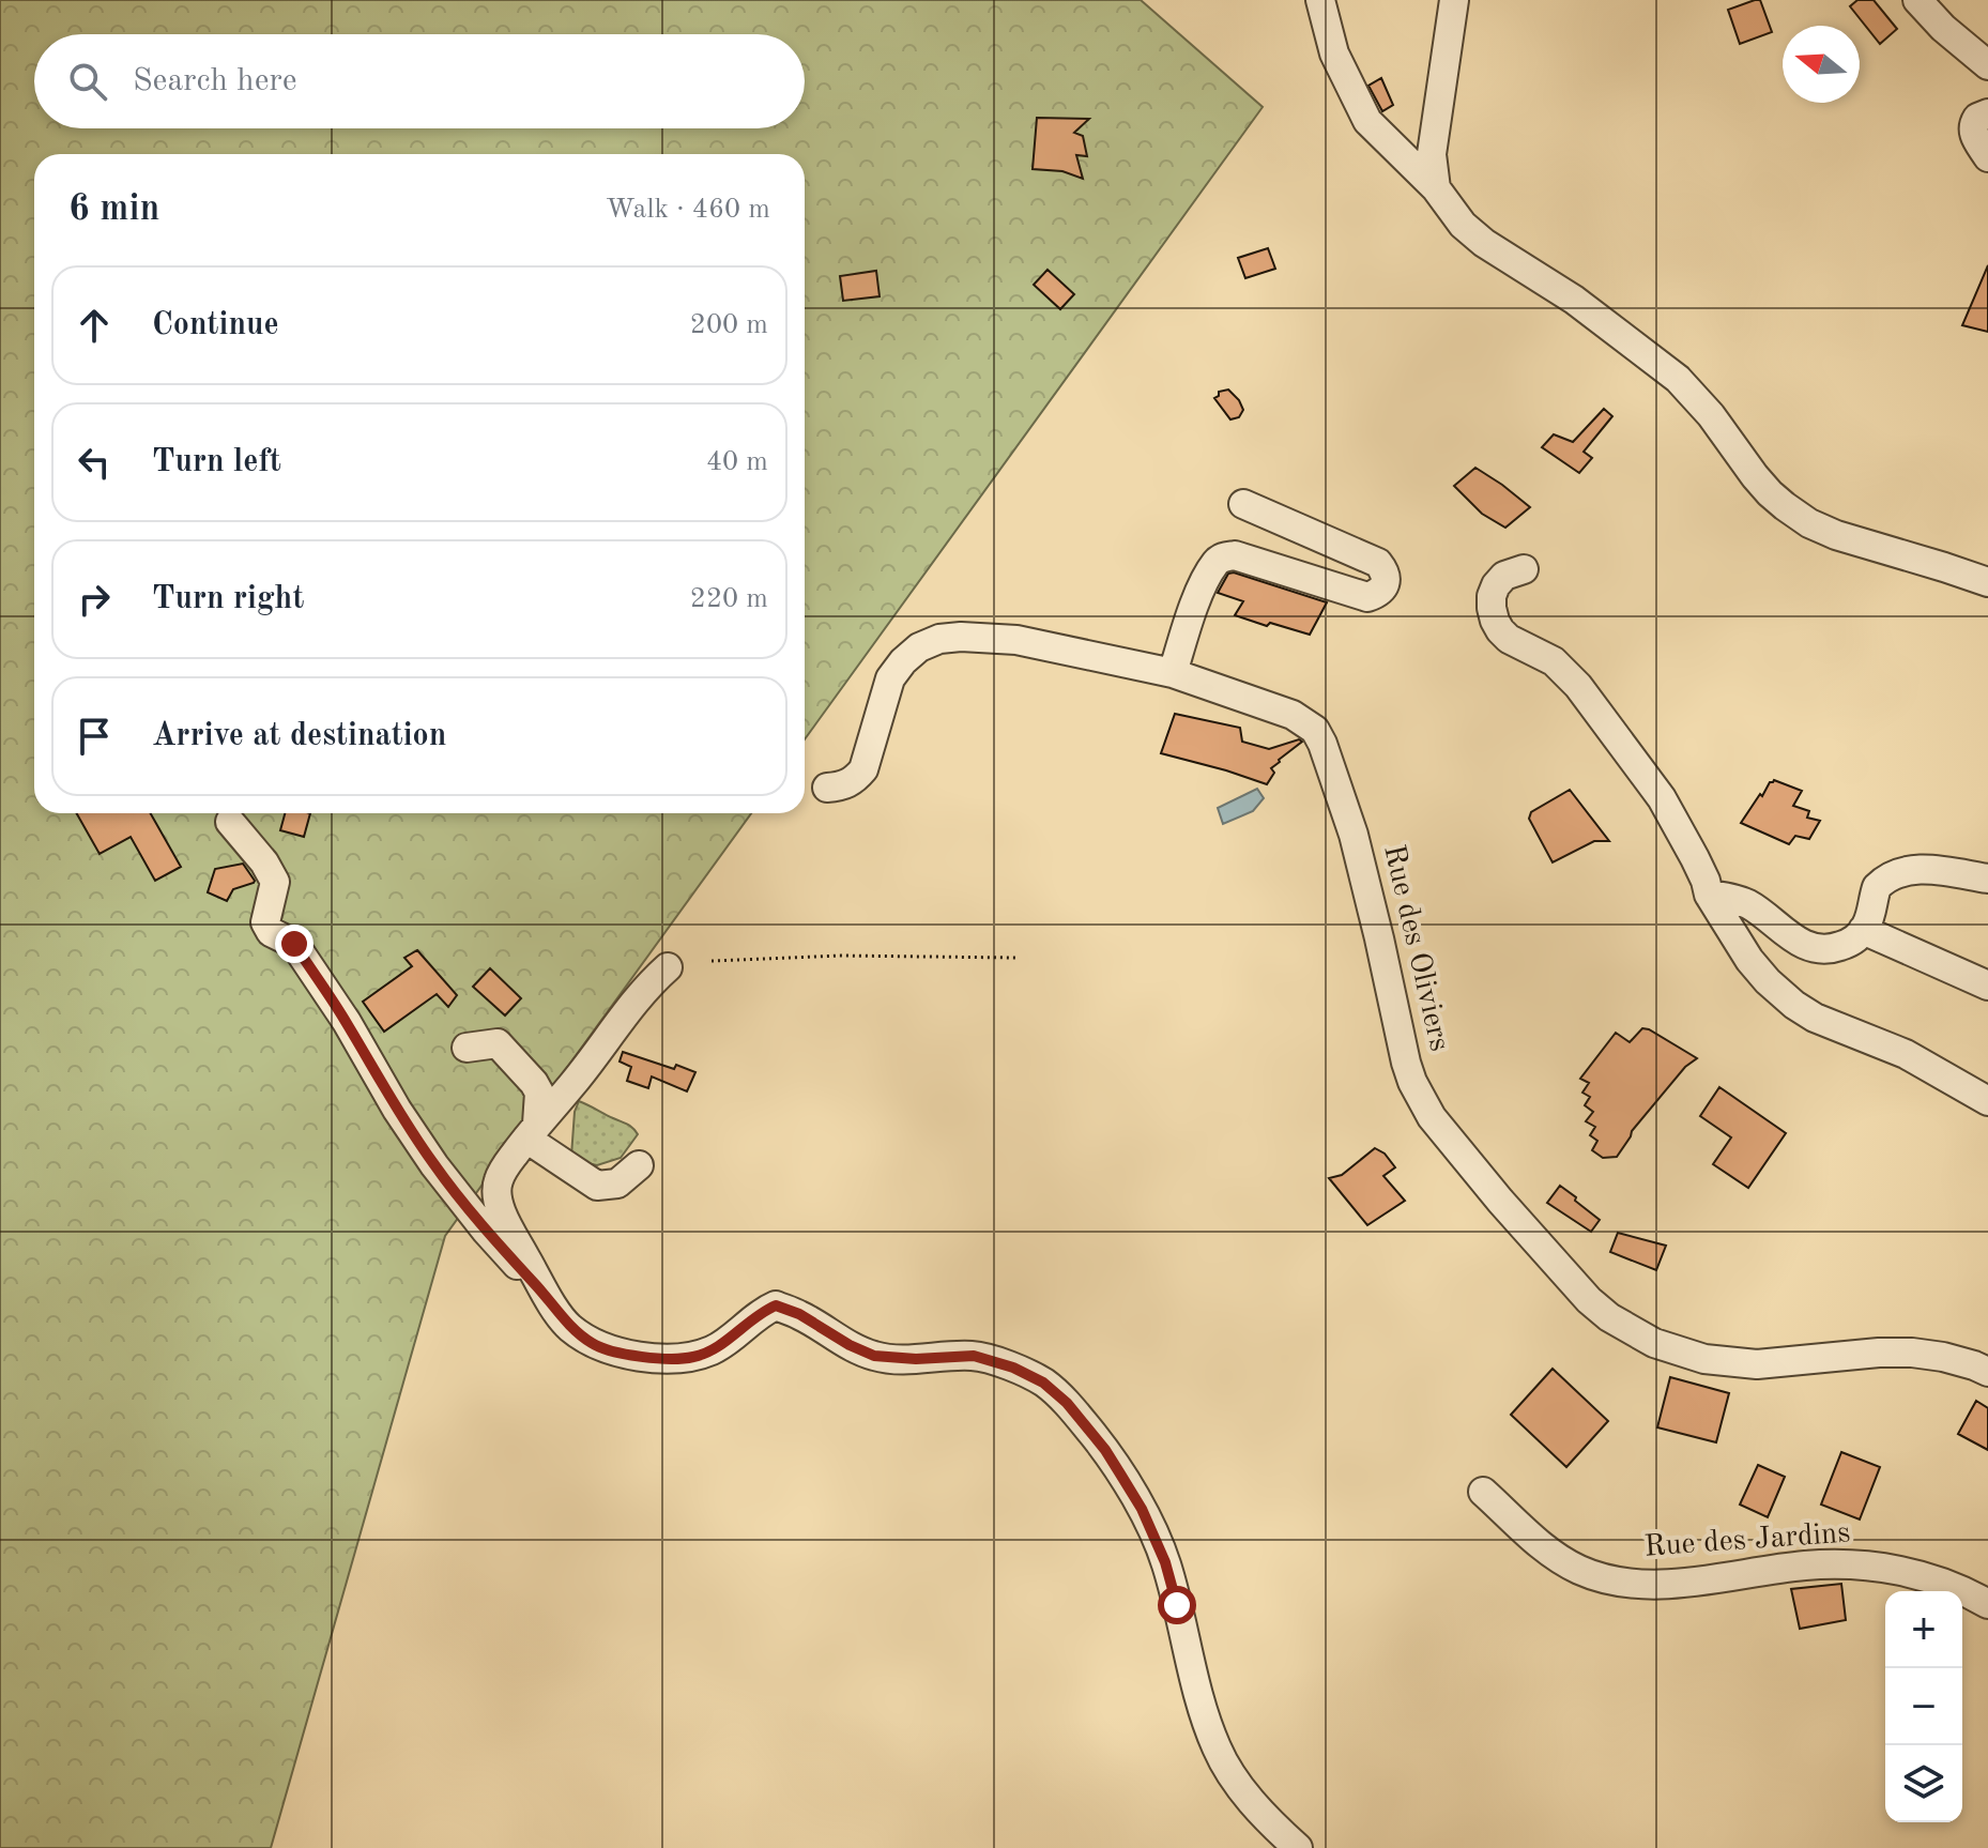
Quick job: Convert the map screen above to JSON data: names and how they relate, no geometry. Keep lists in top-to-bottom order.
{
  "streets": {
    "street": ["Rue des Oliviers", "Rue des Jardins"]
  },
  "north": "left",
  "page": {
    "search": "Search here",
    "heading": ["6 min", "Walk · 460 m"],
    "list": [
      ["Continue", "200 m"],
      ["Turn left", "40 m"],
      ["Turn right", "220 m"],
      "Arrive at destination"
    ],
    "map_buttons": ["+", "−"]
  }
}
